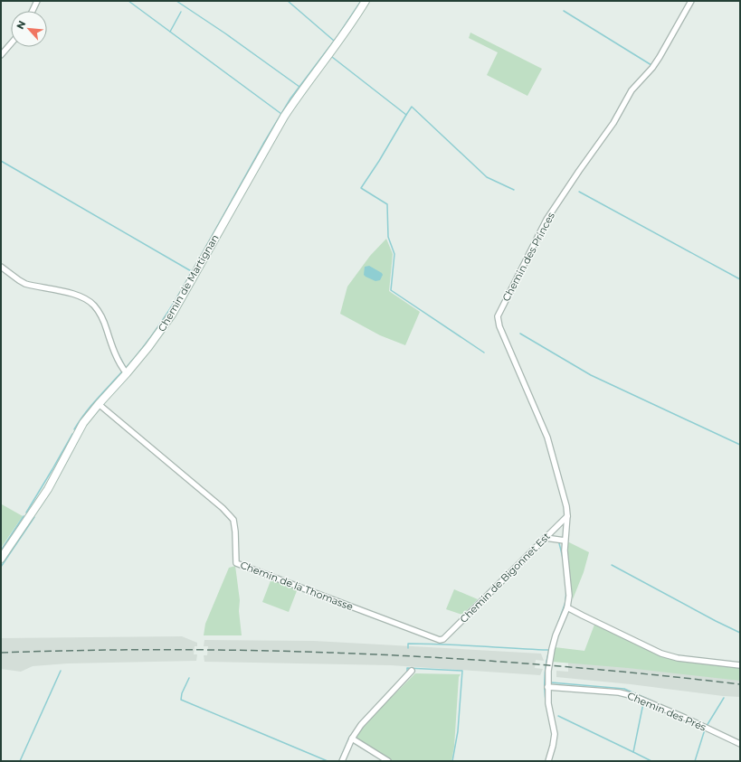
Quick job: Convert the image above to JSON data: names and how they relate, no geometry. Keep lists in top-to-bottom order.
{
  "streets": {
    "main road": ["Chemin de Martignan"],
    "street": [
      "Chemin des Princes",
      "Chemin de Bigonnet Est",
      "Chemin de la Thomasse",
      "Chemin des Prés"
    ]
  },
  "crossings": [
    ["Chemin des Princes", "Chemin de Bigonnet Est"],
    ["Chemin des Princes", "Chemin des Prés"],
    ["Chemin de Martignan", "Chemin de la Thomasse"],
    ["Chemin de Bigonnet Est", "Chemin de la Thomasse"]
  ],
  "north": "top left"
}
